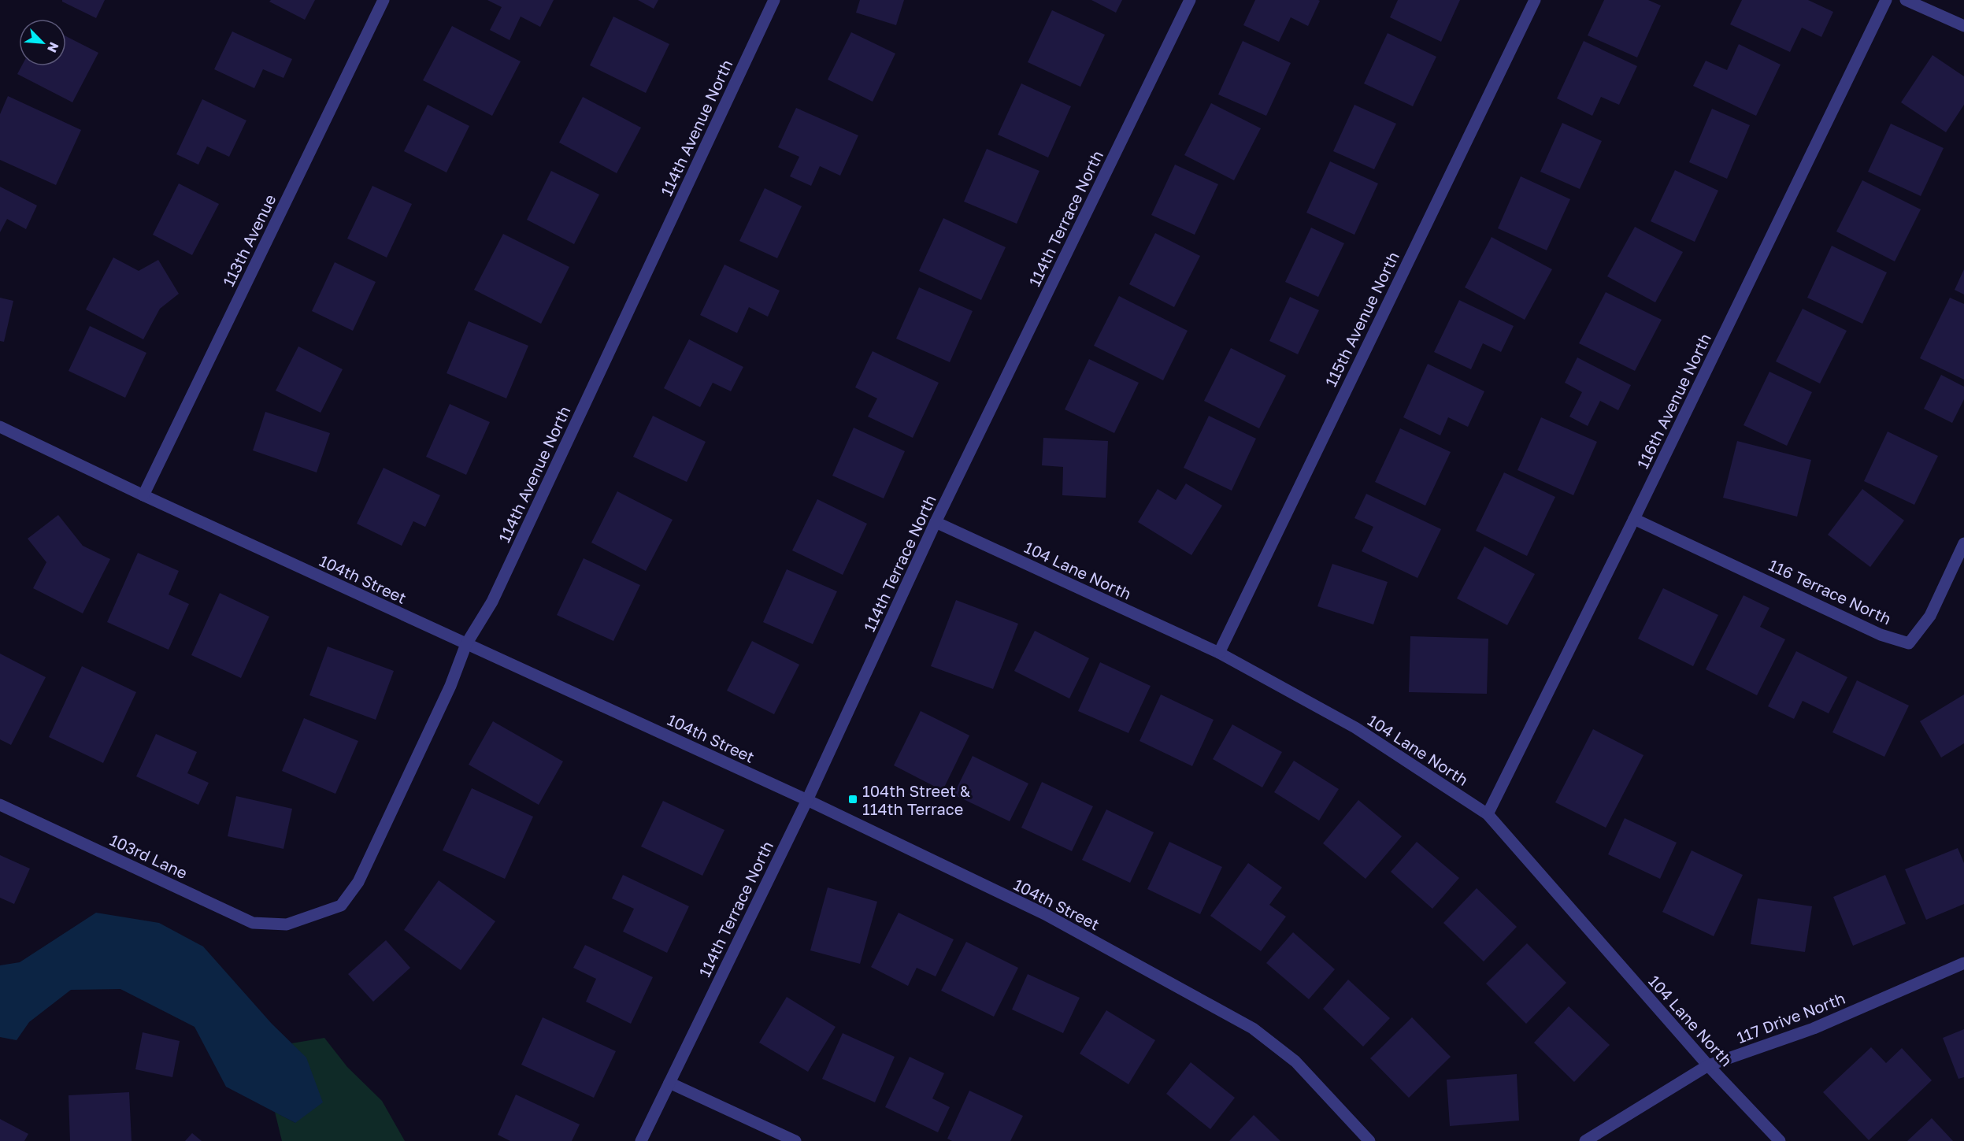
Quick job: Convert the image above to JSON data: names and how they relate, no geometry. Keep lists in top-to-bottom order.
{
  "streets": {
    "street": [
      "114th Avenue North",
      "114th Terrace North",
      "113th Avenue",
      "115th Avenue North",
      "116th Avenue North",
      "104 Lane North",
      "104th Street",
      "116 Terrace North",
      "103rd Lane",
      "117 Drive North"
    ]
  },
  "crossings": [
    ["114th Avenue North", "104th Street"],
    ["114th Avenue North", "103rd Lane"],
    ["114th Terrace North", "104 Lane North"],
    ["114th Terrace North", "104th Street"],
    ["113th Avenue", "104th Street"],
    ["115th Avenue North", "104 Lane North"],
    ["116th Avenue North", "104 Lane North"],
    ["116th Avenue North", "116 Terrace North"],
    ["104 Lane North", "117 Drive North"]
  ],
  "places": {
    "transit": ["104th Street & 114th Terrace"]
  },
  "north": "bottom right"
}
